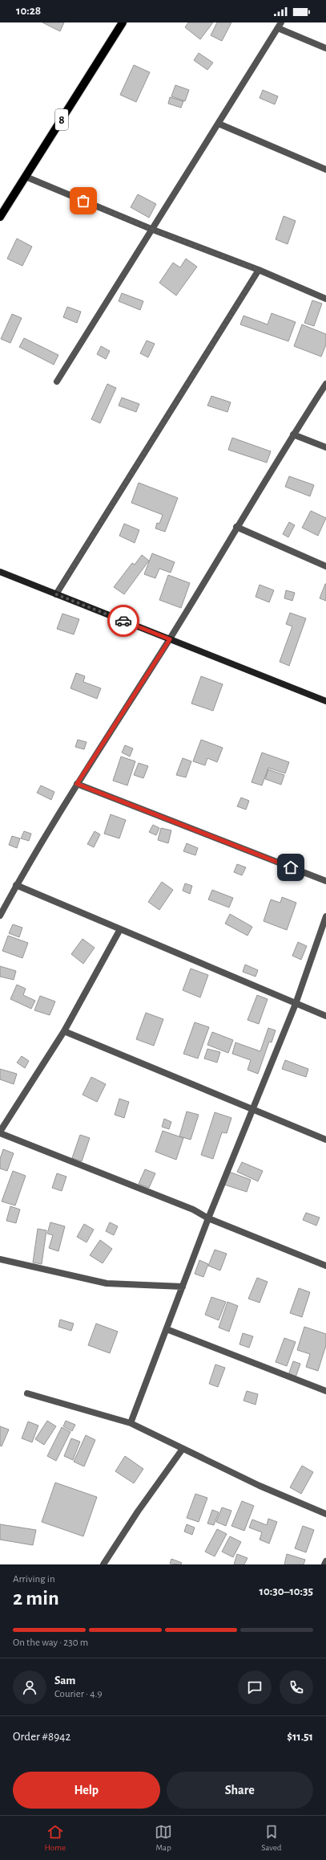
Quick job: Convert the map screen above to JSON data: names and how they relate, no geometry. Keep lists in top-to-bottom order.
{
  "streets": {
    "main road": ["8"]
  },
  "page": {
    "status": "10:28",
    "heading": ["2 min", "Arriving in", "10:30–10:35"],
    "panel": [
      "Sam",
      "Courier · 4.9",
      "Order #8942",
      "$11.51"
    ],
    "bar": "On the way · 230 m",
    "buttons": ["Help", "Share"],
    "tabs": ["Home", "Map", "Saved"]
  }
}
